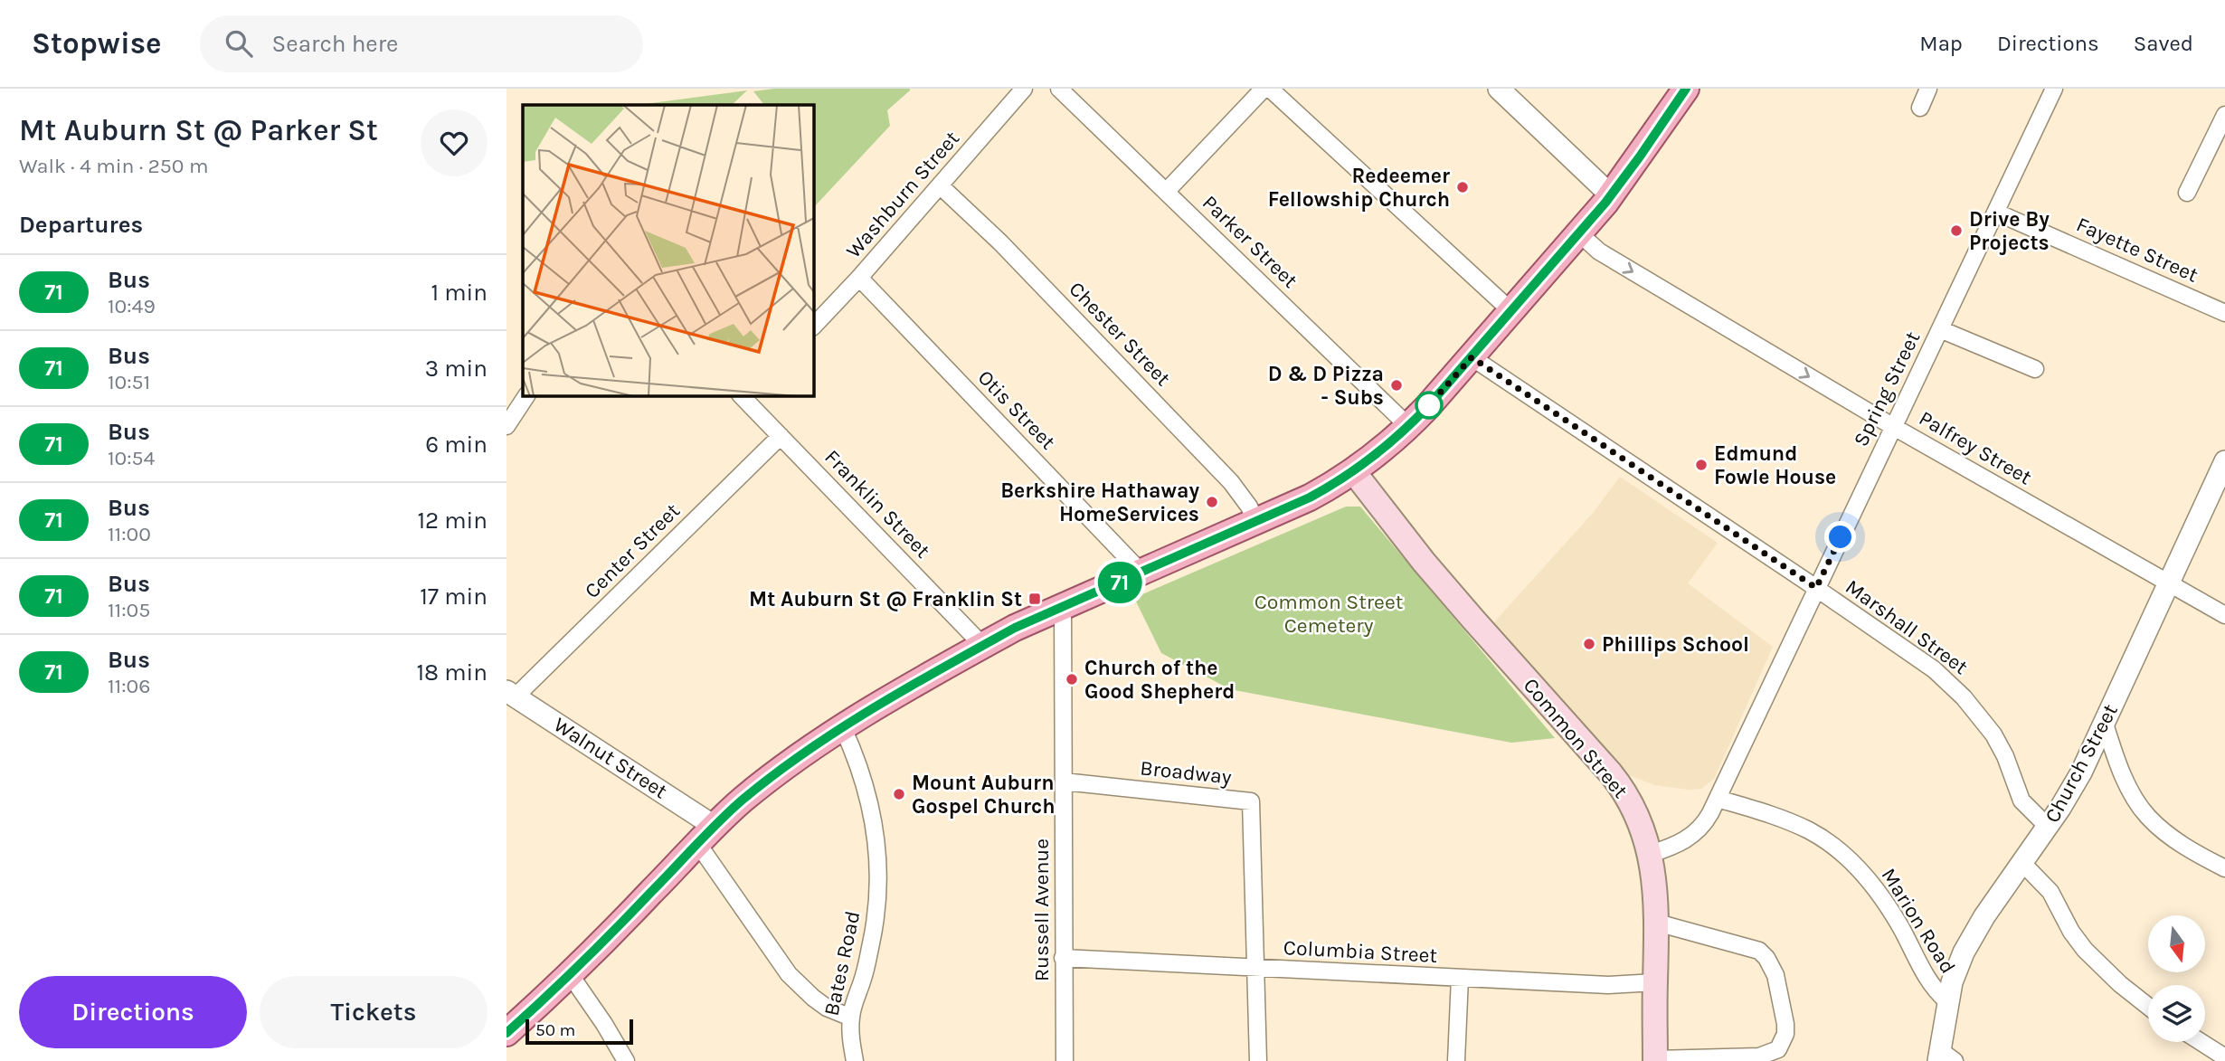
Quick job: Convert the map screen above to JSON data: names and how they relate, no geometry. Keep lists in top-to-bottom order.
{
  "streets": {
    "main road": ["Common Street"],
    "street": [
      "Washburn Street",
      "Parker Street",
      "Fayette Street",
      "Chester Street",
      "Spring Street",
      "Otis Street",
      "Palfrey Street",
      "Franklin Street",
      "Center Street",
      "Marshall Street",
      "Walnut Street",
      "Church Street",
      "Broadway",
      "Russell Avenue",
      "Marion Road",
      "Columbia Street",
      "Bates Road"
    ]
  },
  "crossings": [
    ["Washburn Street", "Chester Street"],
    ["Washburn Street", "Otis Street"],
    ["Fayette Street", "Spring Street"],
    ["Spring Street", "Palfrey Street"],
    ["Spring Street", "Marshall Street"],
    ["Spring Street", "Common Street"],
    ["Spring Street", "Marion Road"],
    ["Palfrey Street", "Church Street"],
    ["Franklin Street", "Center Street"],
    ["Center Street", "Walnut Street"],
    ["Marshall Street", "Church Street"],
    ["Common Street", "Columbia Street"],
    ["Church Street", "Marion Road"],
    ["Broadway", "Russell Avenue"],
    ["Broadway", "Columbia Street"],
    ["Russell Avenue", "Columbia Street"]
  ],
  "one_way": ["Palfrey Street"],
  "parks": ["Common Street Cemetery"],
  "places": {
    "other": [
      "Redeemer Fellowship Church",
      "Drive By Projects",
      "D & D Pizza - Subs",
      "Edmund Fowle House",
      "Berkshire Hathaway HomeServices",
      "Phillips School",
      "Church of the Good Shepherd",
      "Mount Auburn Gospel Church"
    ],
    "transit": ["Mt Auburn St @ Franklin St"]
  },
  "lines": ["bus line 71"],
  "scale_bar": "50 m",
  "north": "bottom",
  "page": {
    "header": "Stopwise",
    "search": "Search here",
    "nav": ["Map", "Directions", "Saved"],
    "heading": [
      ["Mt Auburn St @ Parker St", "Walk · 4 min · 250 m"],
      "Departures"
    ],
    "on_map": "71",
    "list": [
      {
        "mark": "71",
        "name": "Bus",
        "note": "10:49",
        "value": "1 min"
      },
      {
        "mark": "71",
        "name": "Bus",
        "note": "10:51",
        "value": "3 min"
      },
      {
        "mark": "71",
        "name": "Bus",
        "note": "10:54",
        "value": "6 min"
      },
      {
        "mark": "71",
        "name": "Bus",
        "note": "11:00",
        "value": "12 min"
      },
      {
        "mark": "71",
        "name": "Bus",
        "note": "11:05",
        "value": "17 min"
      },
      {
        "mark": "71",
        "name": "Bus",
        "note": "11:06",
        "value": "18 min"
      }
    ],
    "buttons": ["Directions", "Tickets"],
    "scale": "50 m"
  }
}
